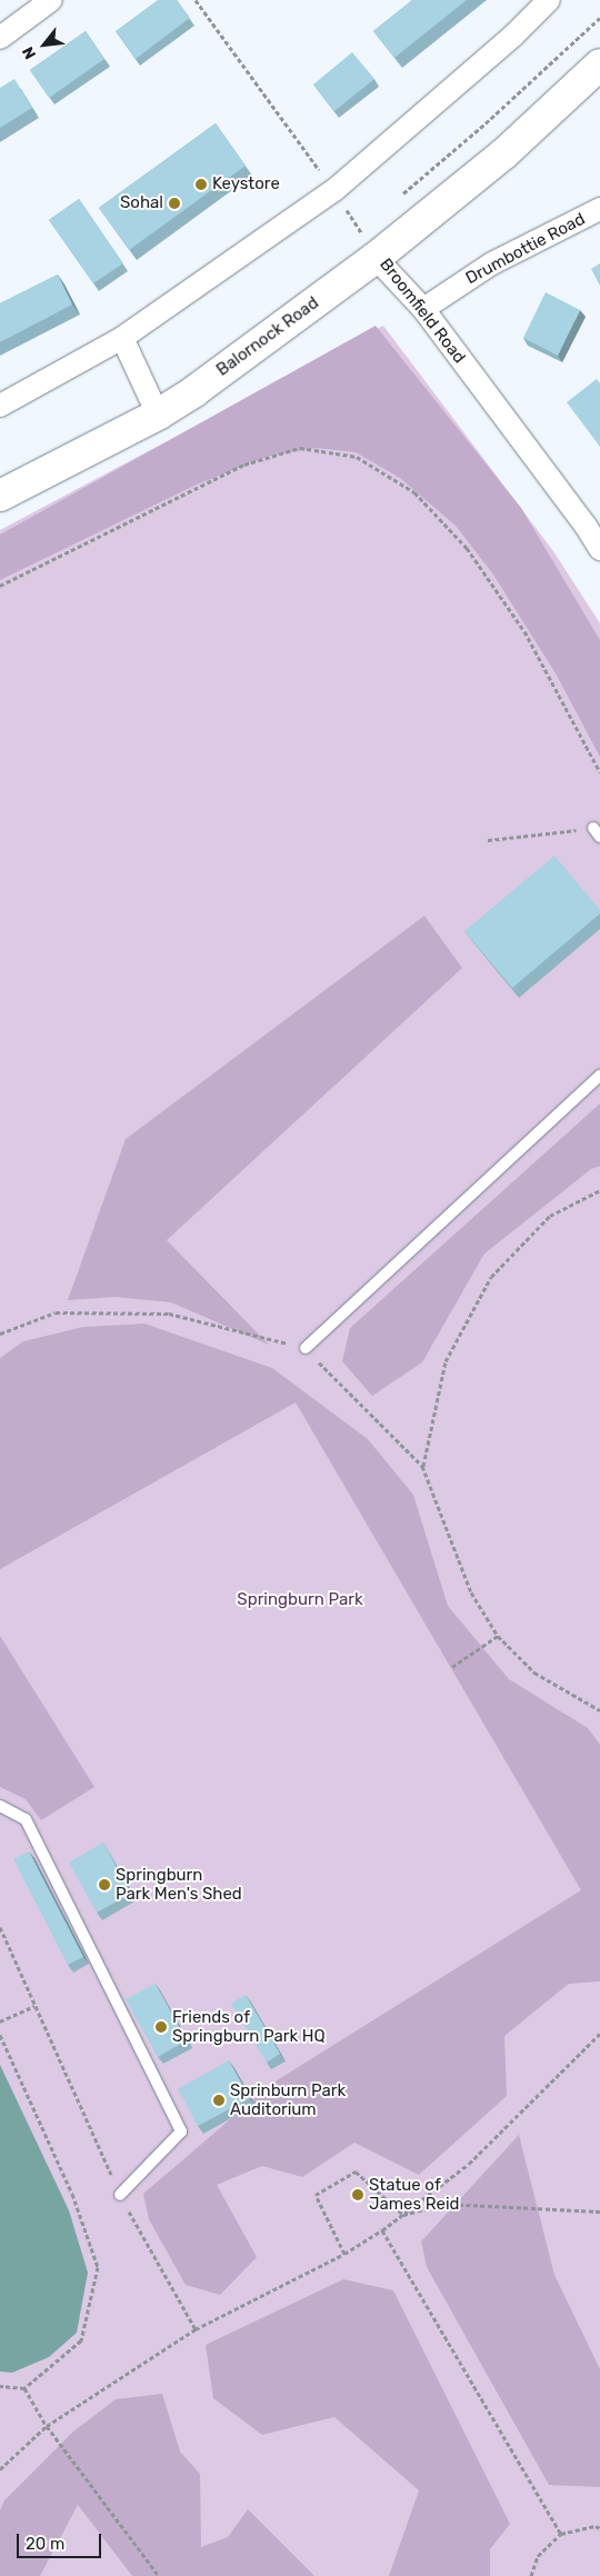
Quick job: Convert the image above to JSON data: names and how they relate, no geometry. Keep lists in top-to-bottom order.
{
  "streets": {
    "street": ["Drumbottie Road", "Broomfield Road", "Balornock Road"]
  },
  "crossings": [
    ["Drumbottie Road", "Broomfield Road"],
    ["Broomfield Road", "Balornock Road"]
  ],
  "parks": ["Springburn Park"],
  "places": [
    "Keystore",
    "Sohal",
    "Springburn Park Men's Shed",
    "Friends of Springburn Park HQ",
    "Sprinburn Park Auditorium",
    "Statue of James Reid"
  ],
  "scale_bar": "20 m",
  "north": "bottom left"
}
